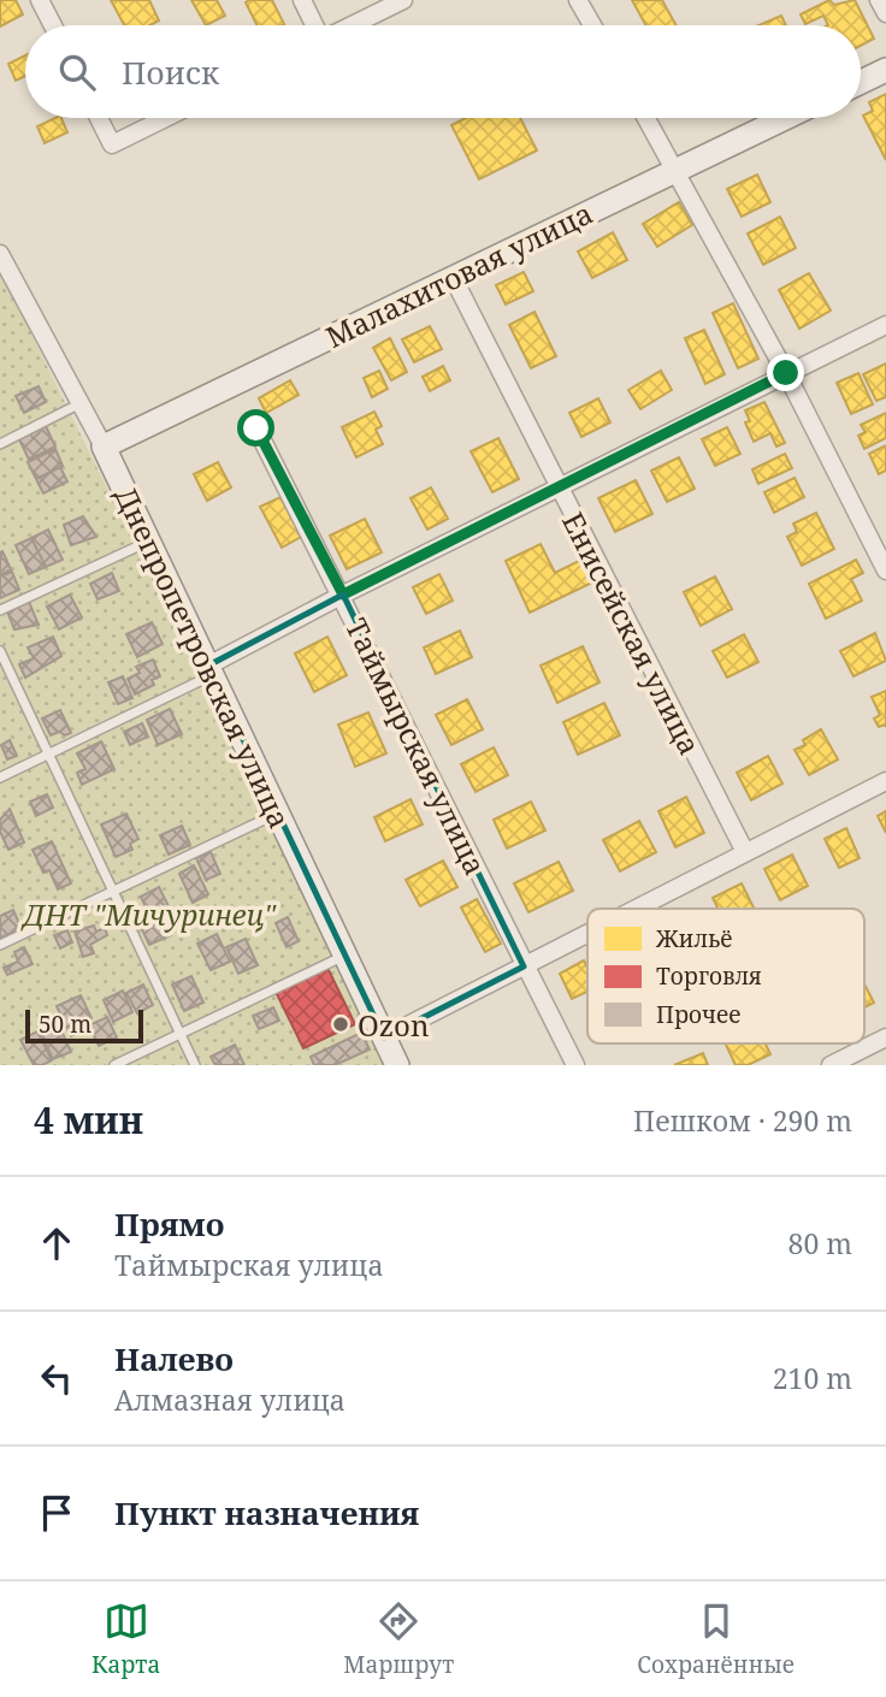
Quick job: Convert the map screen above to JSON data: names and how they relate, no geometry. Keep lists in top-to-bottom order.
{
  "streets": {
    "street": [
      "Малахитовая улица",
      "Енисейская улица",
      "Днепропетровская улица",
      "Таймырская улица"
    ]
  },
  "crossings": [
    ["Малахитовая улица", "Енисейская улица"],
    ["Малахитовая улица", "Днепропетровская улица"]
  ],
  "parks": ["ДНТ \"Мичуринец\""],
  "places": ["Ozon"],
  "legend": ["Жильё", "Торговля", "Прочее"],
  "scale_bar": "50 m",
  "page": {
    "search": "Поиск",
    "scale": "50 m",
    "heading": ["4 мин", "Пешком · 290 m"],
    "list": [
      ["Прямо", "Таймырская улица", "80 m"],
      ["Налево", "Алмазная улица", "210 m"],
      "Пункт назначения"
    ],
    "nav": ["Карта", "Маршрут", "Сохранённые"]
  }
}
